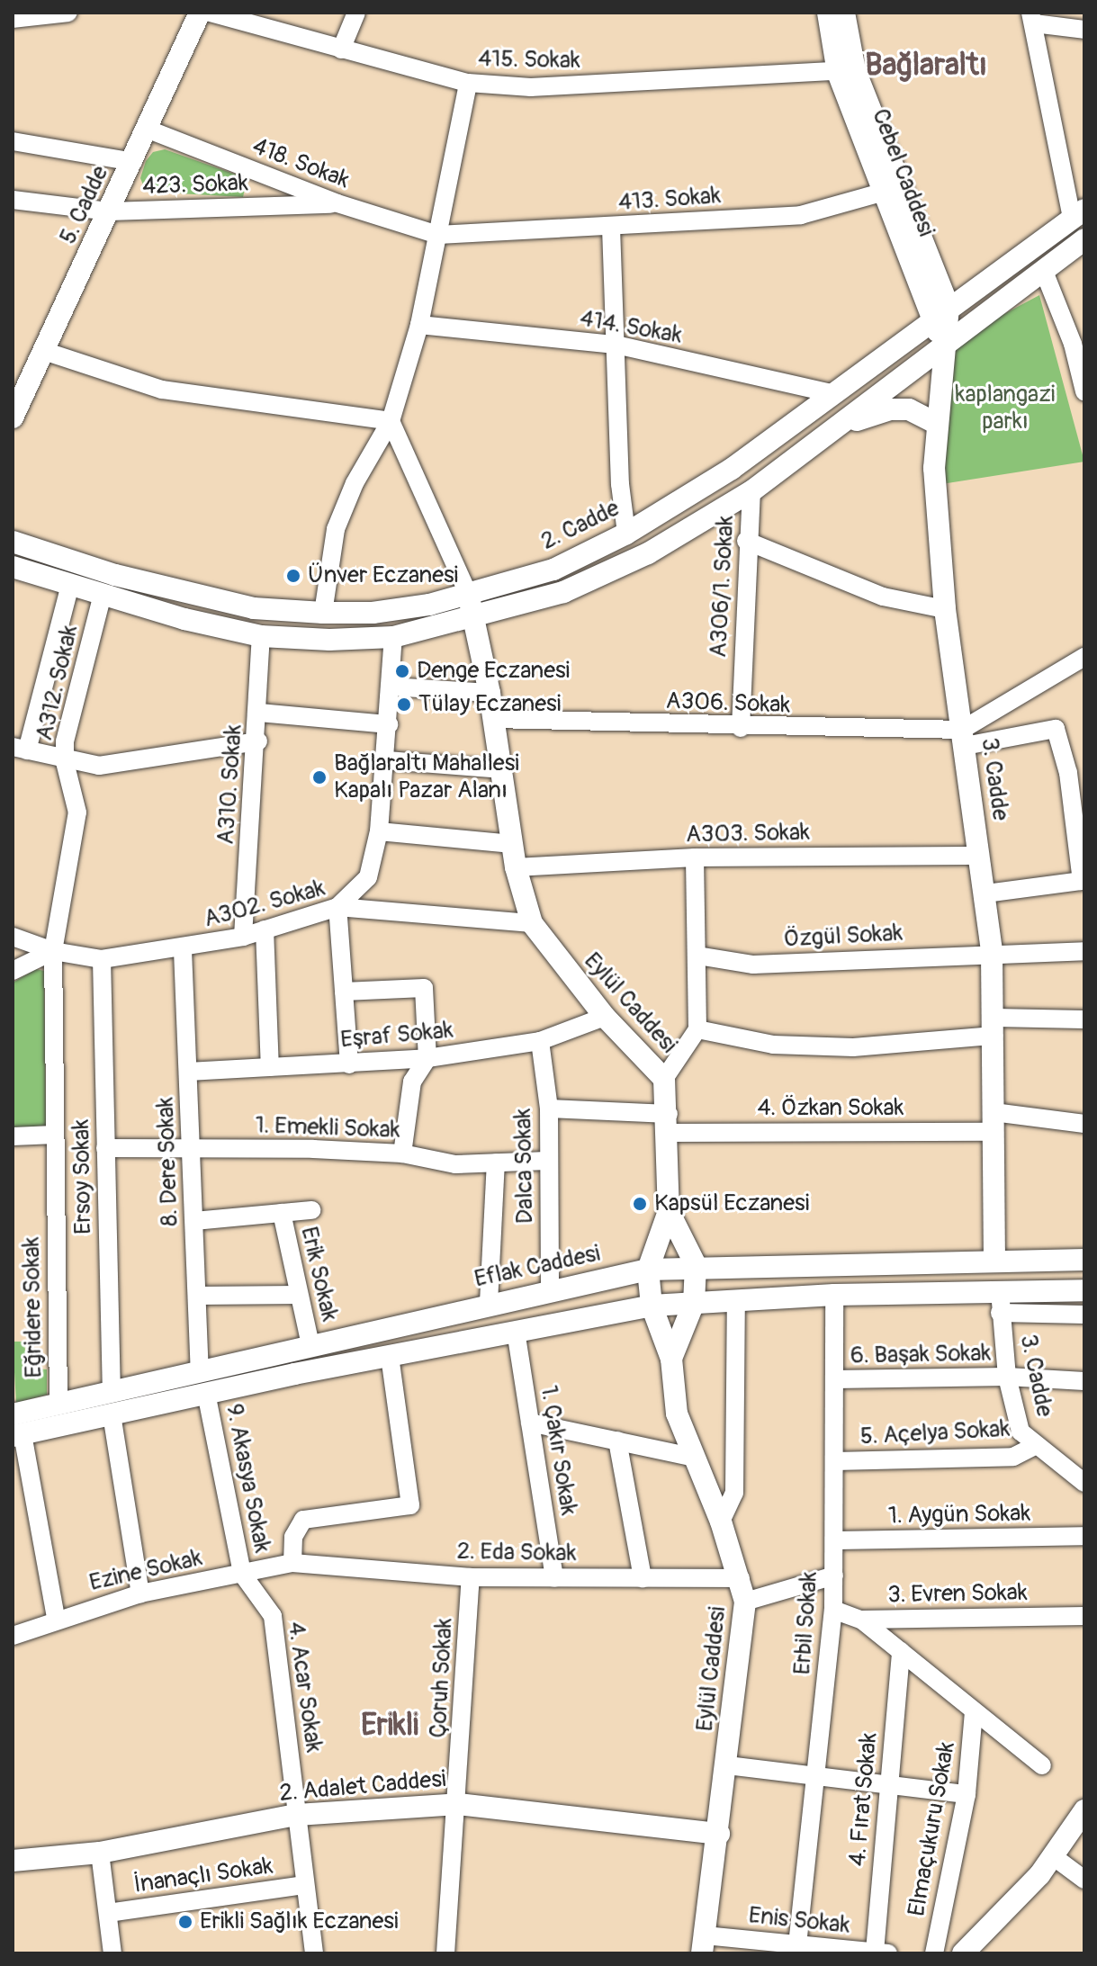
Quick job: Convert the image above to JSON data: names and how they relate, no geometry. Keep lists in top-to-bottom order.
{
  "streets": {
    "main road": [
      "Cebel Caddesi",
      "5. Cadde",
      "2. Cadde",
      "3. Cadde",
      "Eylül Caddesi",
      "Eflak Caddesi",
      "2. Adalet Caddesi"
    ],
    "street": [
      "415. Sokak",
      "418. Sokak",
      "423. Sokak",
      "413. Sokak",
      "414. Sokak",
      "A306/1. Sokak",
      "A312. Sokak",
      "A306. Sokak",
      "A310. Sokak",
      "A303. Sokak",
      "A302. Sokak",
      "Özgül Sokak",
      "Eşraf Sokak",
      "4. Özkan Sokak",
      "1. Emekli Sokak",
      "8. Dere Sokak",
      "Dalca Sokak",
      "Ersoy Sokak",
      "Erik Sokak",
      "Eğridere Sokak",
      "6. Başak Sokak",
      "5. Açelya Sokak",
      "1. Çakır Sokak",
      "9. Akasya Sokak",
      "1. Aygün Sokak",
      "2. Eda Sokak",
      "Ezine Sokak",
      "3. Evren Sokak",
      "Erbil Sokak",
      "Çoruh Sokak",
      "4. Acar Sokak",
      "4. Fırat Sokak",
      "Elmaçukuru Sokak",
      "İnanaçlı Sokak",
      "Enis Sokak"
    ]
  },
  "crossings": [
    ["415. Sokak", "Cebel Caddesi"],
    ["418. Sokak", "423. Sokak"],
    ["418. Sokak", "413. Sokak"],
    ["418. Sokak", "5. Cadde"],
    ["Cebel Caddesi", "413. Sokak"],
    ["Cebel Caddesi", "2. Cadde"],
    ["Cebel Caddesi", "3. Cadde"],
    ["423. Sokak", "5. Cadde"],
    ["414. Sokak", "2. Cadde"],
    ["2. Cadde", "3. Cadde"],
    ["A306/1. Sokak", "A306. Sokak"],
    ["A312. Sokak", "A302. Sokak"],
    ["A312. Sokak", "Eğridere Sokak"],
    ["A306. Sokak", "3. Cadde"],
    ["3. Cadde", "A303. Sokak"],
    ["3. Cadde", "Özgül Sokak"],
    ["3. Cadde", "4. Özkan Sokak"],
    ["3. Cadde", "Eflak Caddesi"],
    ["3. Cadde", "6. Başak Sokak"],
    ["3. Cadde", "5. Açelya Sokak"],
    ["A310. Sokak", "A302. Sokak"],
    ["A302. Sokak", "Eylül Caddesi"],
    ["A302. Sokak", "8. Dere Sokak"],
    ["A302. Sokak", "Ersoy Sokak"],
    ["A302. Sokak", "Eğridere Sokak"],
    ["Eylül Caddesi", "Eşraf Sokak"],
    ["Eylül Caddesi", "4. Özkan Sokak"],
    ["Eylül Caddesi", "2. Eda Sokak"],
    ["Eylül Caddesi", "2. Adalet Caddesi"],
    ["Eylül Caddesi", "Enis Sokak"],
    ["Eşraf Sokak", "8. Dere Sokak"],
    ["Eşraf Sokak", "Dalca Sokak"],
    ["4. Özkan Sokak", "Dalca Sokak"],
    ["1. Emekli Sokak", "8. Dere Sokak"],
    ["1. Emekli Sokak", "Dalca Sokak"],
    ["1. Emekli Sokak", "Ersoy Sokak"],
    ["8. Dere Sokak", "Eflak Caddesi"],
    ["8. Dere Sokak", "Erik Sokak"],
    ["8. Dere Sokak", "9. Akasya Sokak"],
    ["Dalca Sokak", "Eflak Caddesi"],
    ["Ersoy Sokak", "Eflak Caddesi"],
    ["Ersoy Sokak", "Ezine Sokak"],
    ["Eflak Caddesi", "Erik Sokak"],
    ["Eflak Caddesi", "Eğridere Sokak"],
    ["Eflak Caddesi", "1. Çakır Sokak"],
    ["Eflak Caddesi", "9. Akasya Sokak"],
    ["Eflak Caddesi", "Erbil Sokak"],
    ["6. Başak Sokak", "Erbil Sokak"],
    ["5. Açelya Sokak", "Erbil Sokak"],
    ["1. Çakır Sokak", "2. Eda Sokak"],
    ["9. Akasya Sokak", "Ezine Sokak"],
    ["9. Akasya Sokak", "4. Acar Sokak"],
    ["1. Aygün Sokak", "Erbil Sokak"],
    ["2. Eda Sokak", "Ezine Sokak"],
    ["2. Eda Sokak", "Çoruh Sokak"],
    ["Ezine Sokak", "4. Acar Sokak"],
    ["3. Evren Sokak", "Erbil Sokak"],
    ["3. Evren Sokak", "Elmaçukuru Sokak"],
    ["Erbil Sokak", "Enis Sokak"],
    ["Çoruh Sokak", "2. Adalet Caddesi"],
    ["4. Acar Sokak", "2. Adalet Caddesi"],
    ["4. Acar Sokak", "İnanaçlı Sokak"],
    ["4. Fırat Sokak", "Elmaçukuru Sokak"],
    ["4. Fırat Sokak", "Enis Sokak"]
  ],
  "districts": ["Bağlaraltı", "Erikli"],
  "parks": ["kaplangazi parkı"],
  "places": [
    "Ünver Eczanesi",
    "Denge Eczanesi",
    "Tülay Eczanesi",
    "Bağlaraltı Mahallesi Kapalı Pazar Alanı",
    "Kapsül Eczanesi",
    "Erikli Sağlık Eczanesi"
  ]
}
